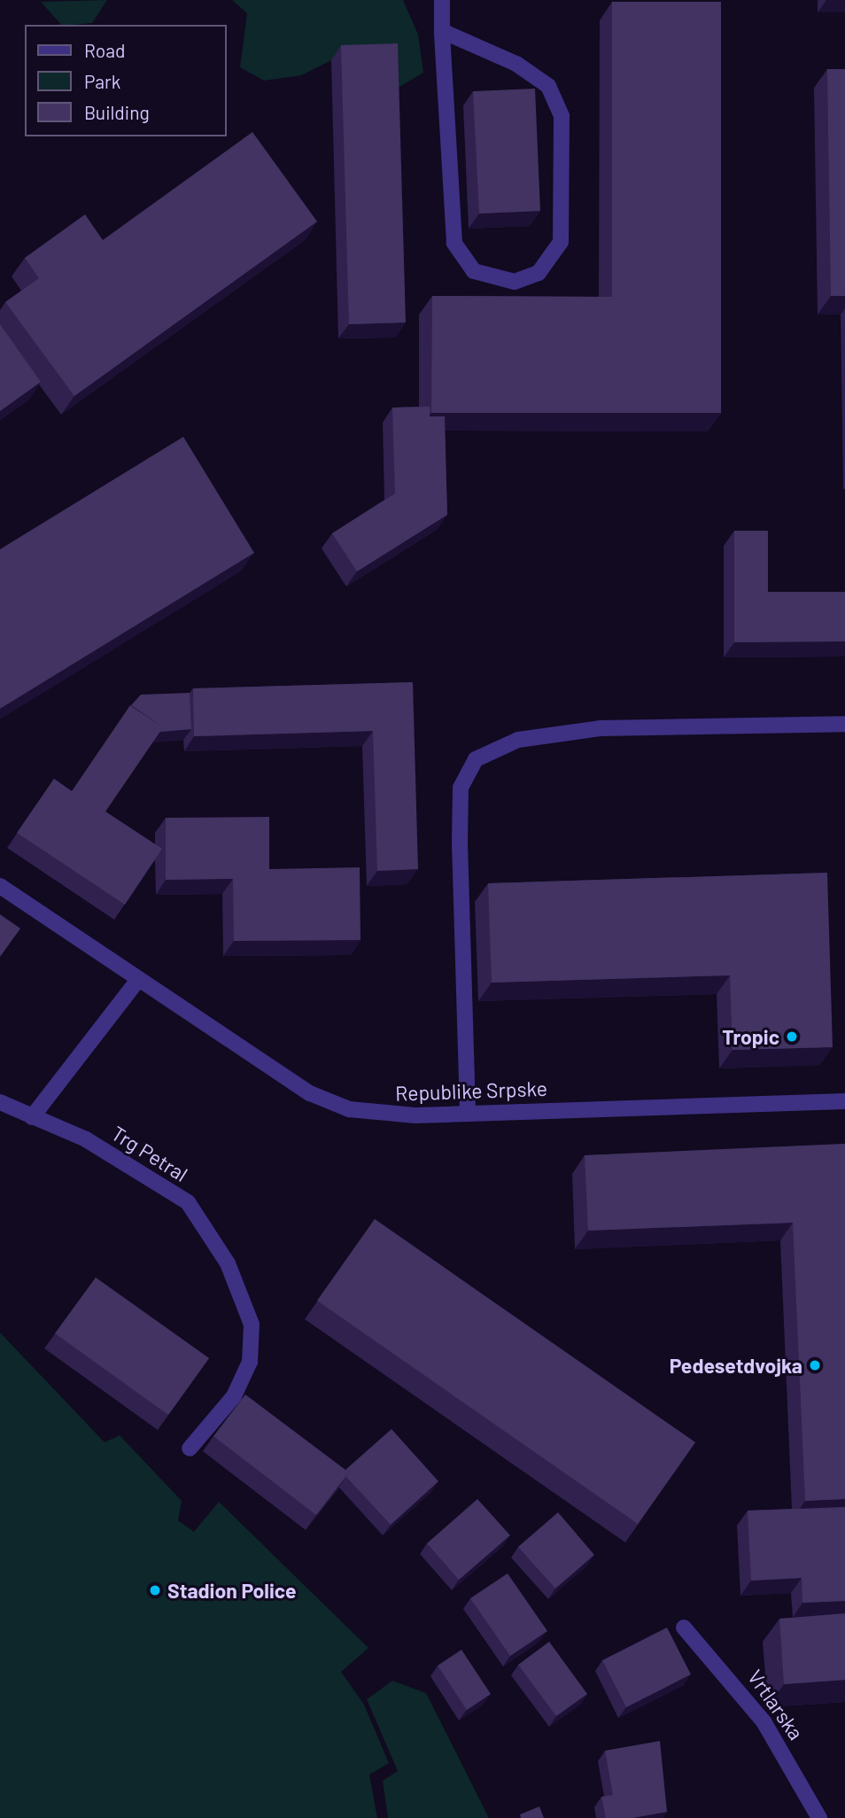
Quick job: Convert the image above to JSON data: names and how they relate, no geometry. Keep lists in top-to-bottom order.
{
  "streets": {
    "street": ["Republike Srpske", "Trg Petral", "Vrtlarska"]
  },
  "places": ["Tropic", "Pedesetdvojka", "Stadion Police"],
  "legend": ["Road", "Park", "Building"]
}
